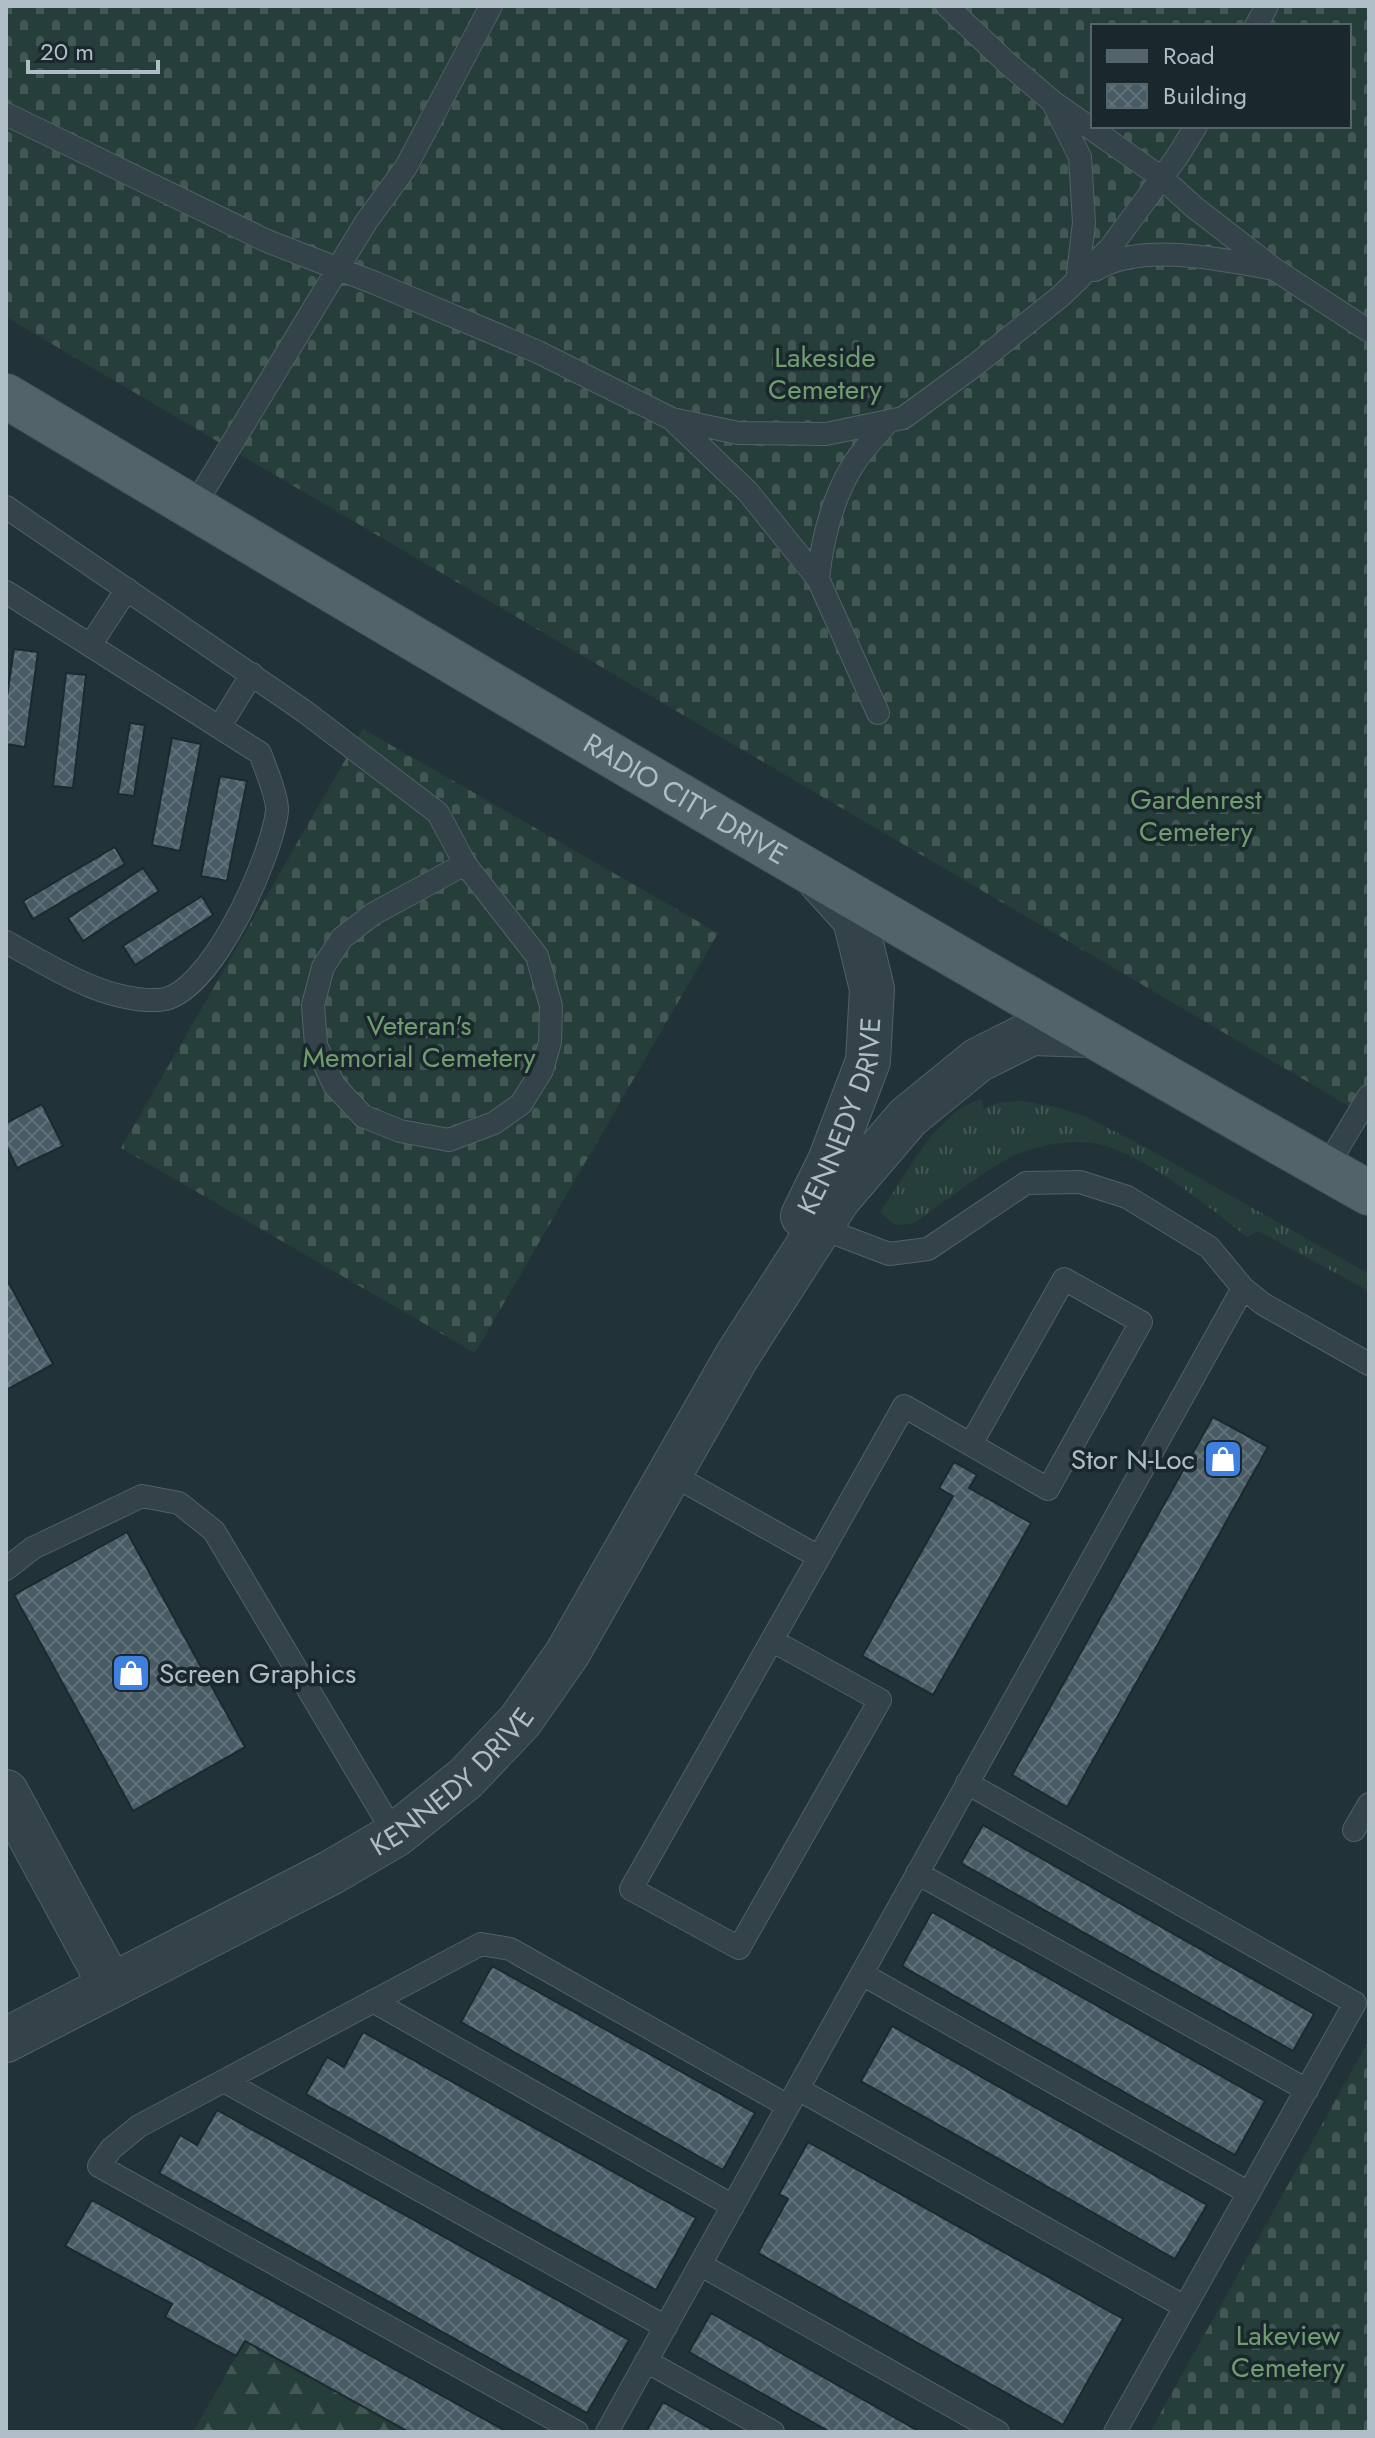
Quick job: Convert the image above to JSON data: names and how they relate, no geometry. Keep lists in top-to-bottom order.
{
  "streets": {
    "main road": ["RADIO CITY DRIVE"],
    "street": ["KENNEDY DRIVE"]
  },
  "crossings": [
    ["RADIO CITY DRIVE", "KENNEDY DRIVE"]
  ],
  "parks": [
    "Lakeside Cemetery",
    "Gardenrest Cemetery",
    "Veteran's Memorial Cemetery",
    "Lakeview Cemetery"
  ],
  "places": {
    "shop": ["Stor N-Loc", "Screen Graphics"]
  },
  "legend": ["Road", "Building"],
  "scale_bar": "20 m"
}
